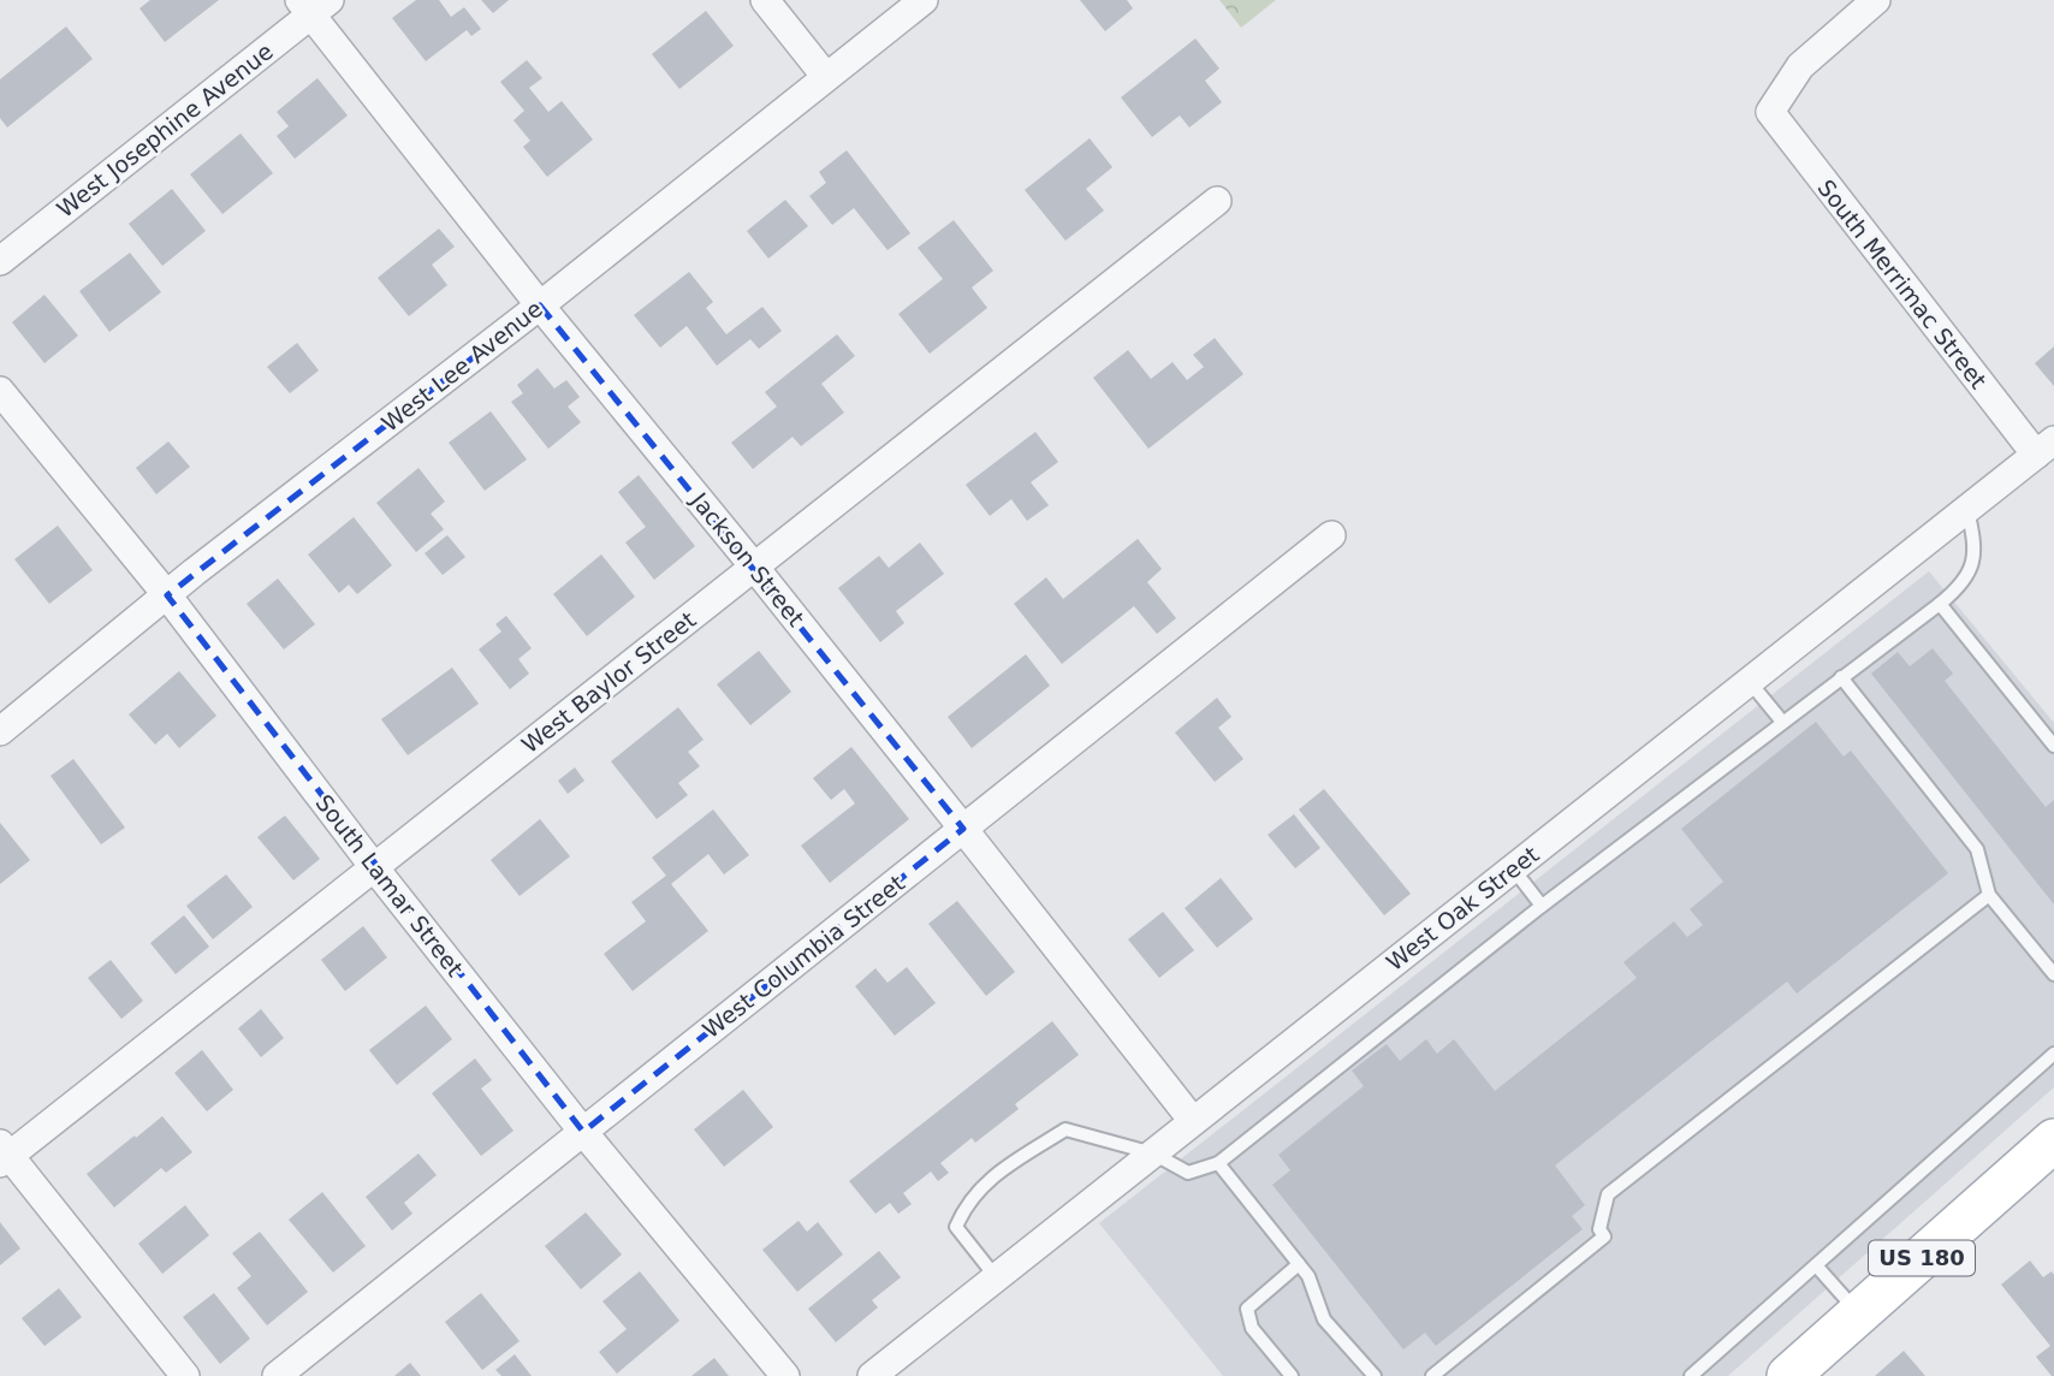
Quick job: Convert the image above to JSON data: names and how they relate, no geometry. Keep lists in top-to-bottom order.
{
  "streets": {
    "main road": ["US 180"],
    "street": [
      "West Josephine Avenue",
      "South Merrimac Street",
      "West Lee Avenue",
      "Jackson Street",
      "West Baylor Street",
      "South Lamar Street",
      "West Oak Street",
      "West Columbia Street"
    ]
  },
  "crossings": [
    ["West Josephine Avenue", "Jackson Street"],
    ["South Merrimac Street", "West Oak Street"],
    ["West Lee Avenue", "Jackson Street"],
    ["West Lee Avenue", "South Lamar Street"],
    ["Jackson Street", "West Baylor Street"],
    ["Jackson Street", "West Oak Street"],
    ["Jackson Street", "West Columbia Street"],
    ["West Baylor Street", "South Lamar Street"],
    ["South Lamar Street", "West Columbia Street"]
  ]
}
